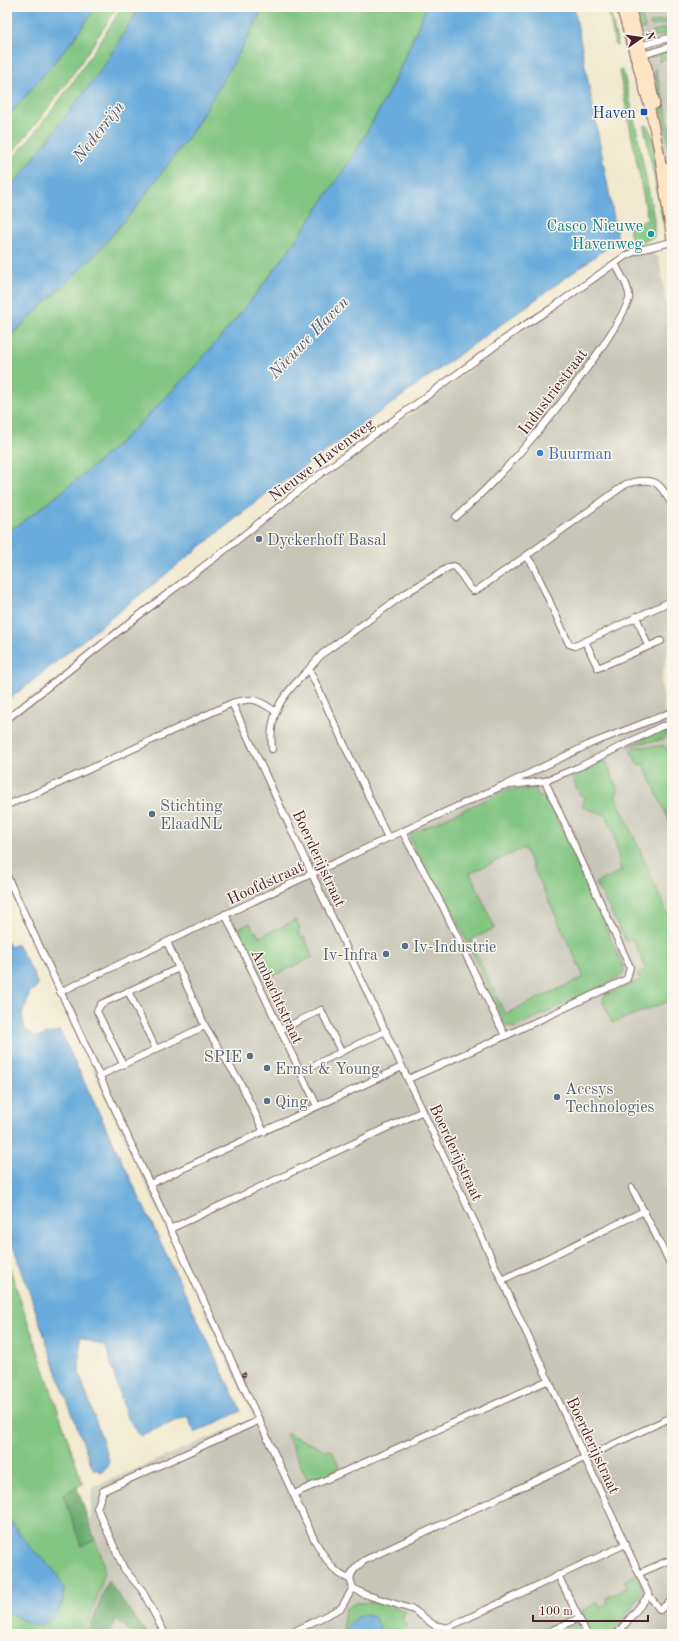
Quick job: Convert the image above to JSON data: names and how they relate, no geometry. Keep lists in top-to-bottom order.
{
  "streets": {
    "street": [
      "Industriestraat",
      "Nieuwe Havenweg",
      "Boerderijstraat",
      "Hoofdstraat",
      "Ambachtstraat"
    ]
  },
  "crossings": [
    ["Industriestraat", "Nieuwe Havenweg"],
    ["Boerderijstraat", "Hoofdstraat"],
    ["Hoofdstraat", "Ambachtstraat"]
  ],
  "water": ["Nederrijn", "Nieuwe Haven"],
  "places": {
    "transit": ["Haven"],
    "other": [
      "Casco Nieuwe Havenweg",
      "Buurman",
      "Dyckerhoff Basal",
      "Stichting ElaadNL",
      "Iv-Industrie",
      "Iv-Infra",
      "SPIE",
      "Ernst & Young",
      "Accsys Technologies",
      "Qing"
    ]
  },
  "scale_bar": "100 m",
  "north": "right"
}
